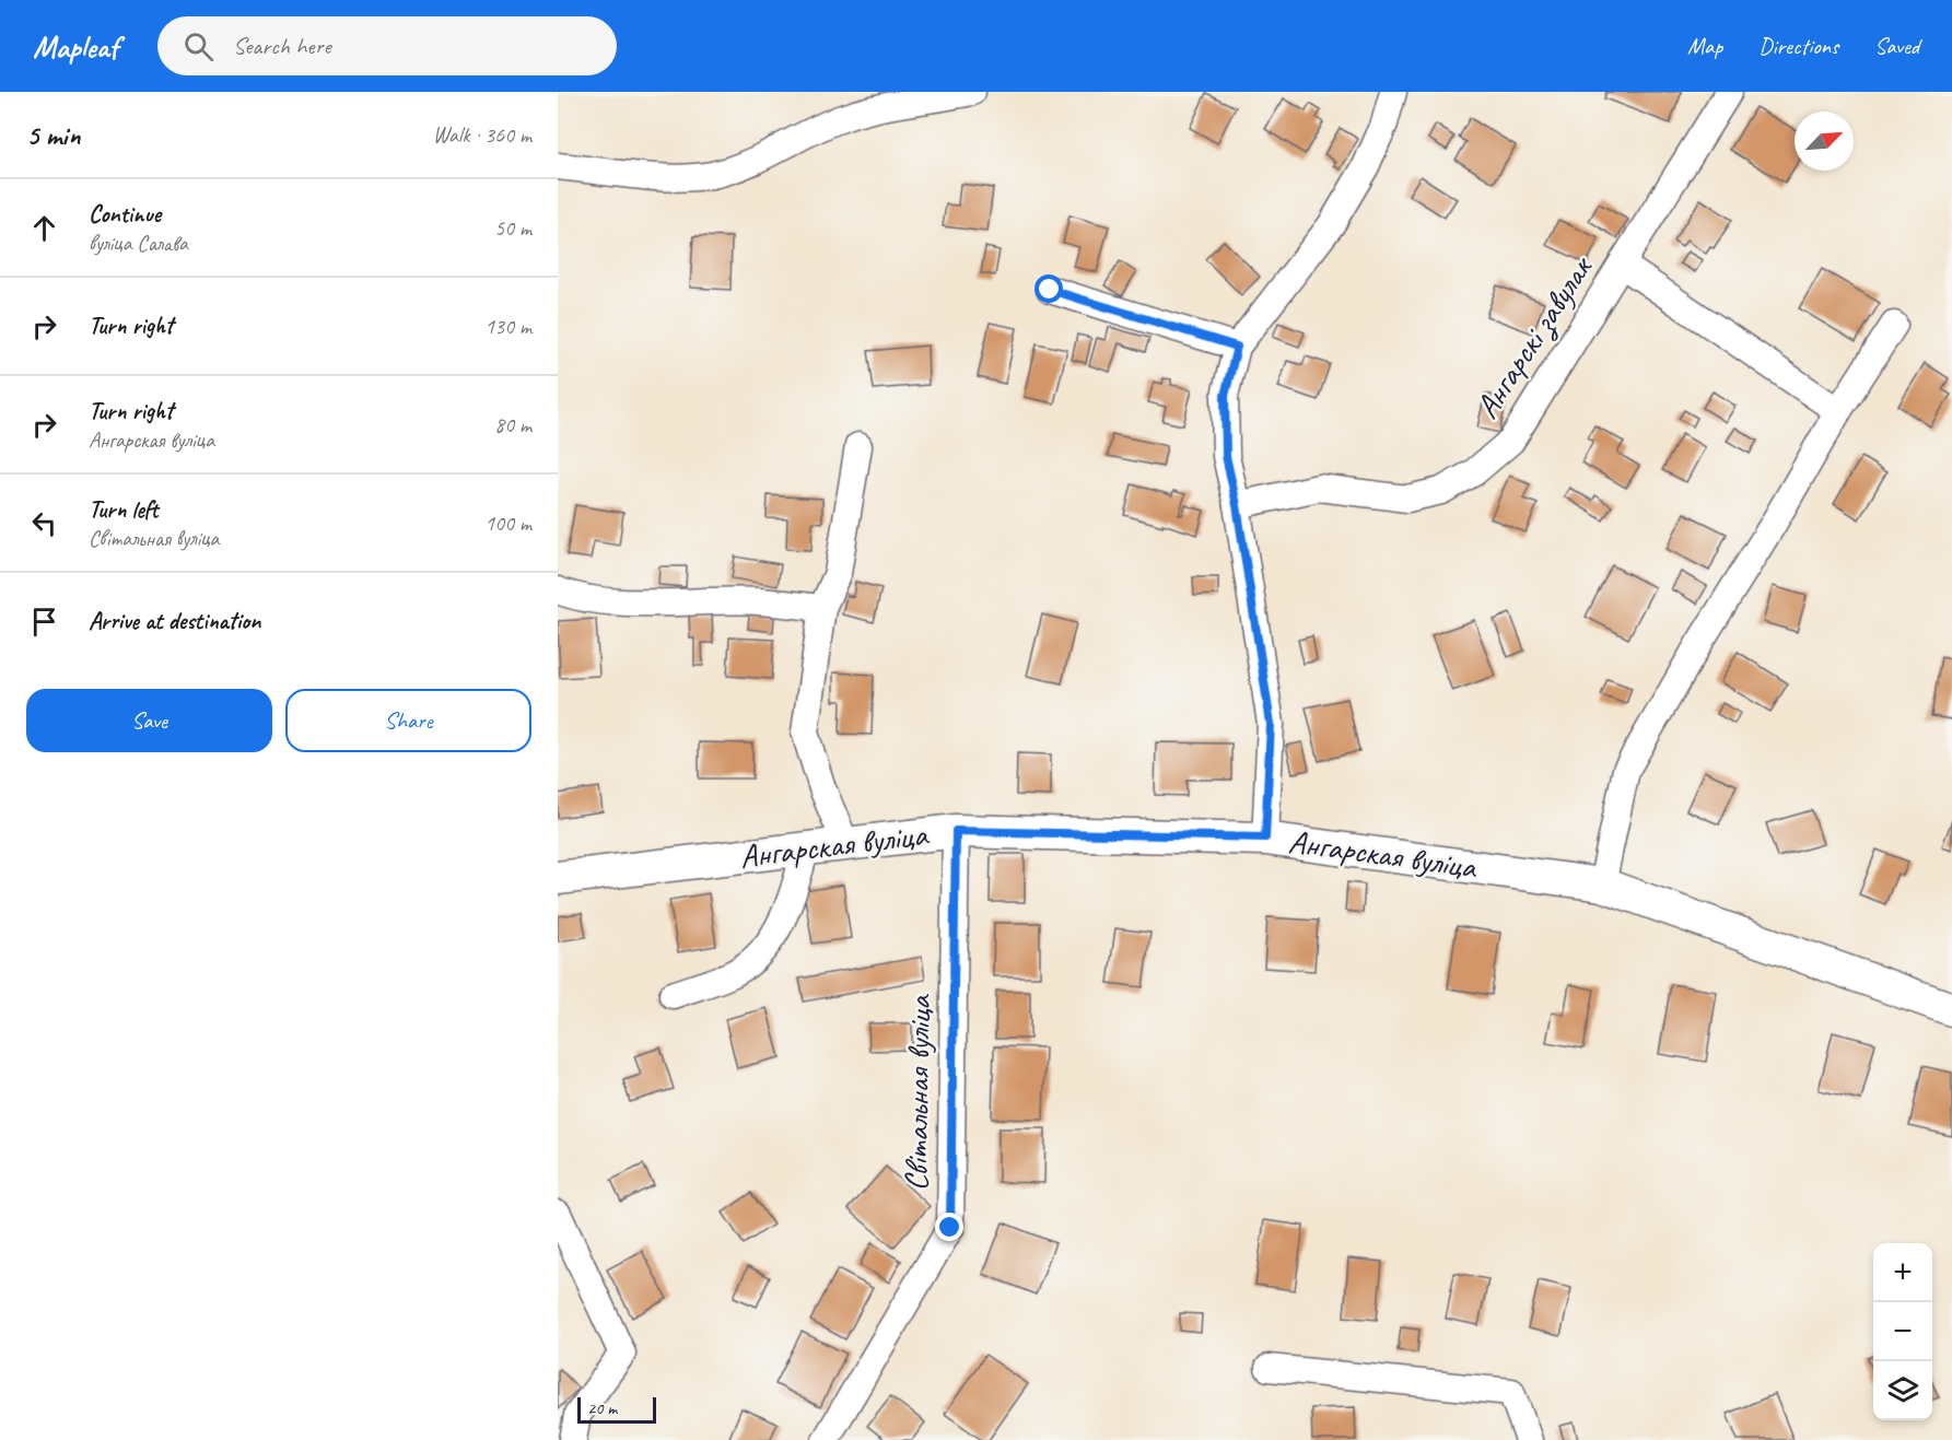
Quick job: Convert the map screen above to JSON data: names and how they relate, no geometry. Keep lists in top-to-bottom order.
{
  "streets": {
    "street": ["Ангарскі завулак", "Ангарская вуліца", "Світальная вуліца"]
  },
  "crossings": [
    ["Ангарская вуліца", "Світальная вуліца"]
  ],
  "scale_bar": "20 m",
  "north": "top right",
  "page": {
    "header": "Mapleaf",
    "search": "Search here",
    "nav": ["Map", "Directions", "Saved"],
    "heading": ["5 min", "Walk · 360 m"],
    "list": [
      ["Continue", "вуліца Салава", "50 m"],
      ["Turn right", "130 m"],
      ["Turn right", "Ангарская вуліца", "80 m"],
      ["Turn left", "Світальная вуліца", "100 m"],
      "Arrive at destination"
    ],
    "buttons": ["Save", "Share"],
    "map_buttons": ["+", "−"],
    "scale": "20 m"
  }
}
